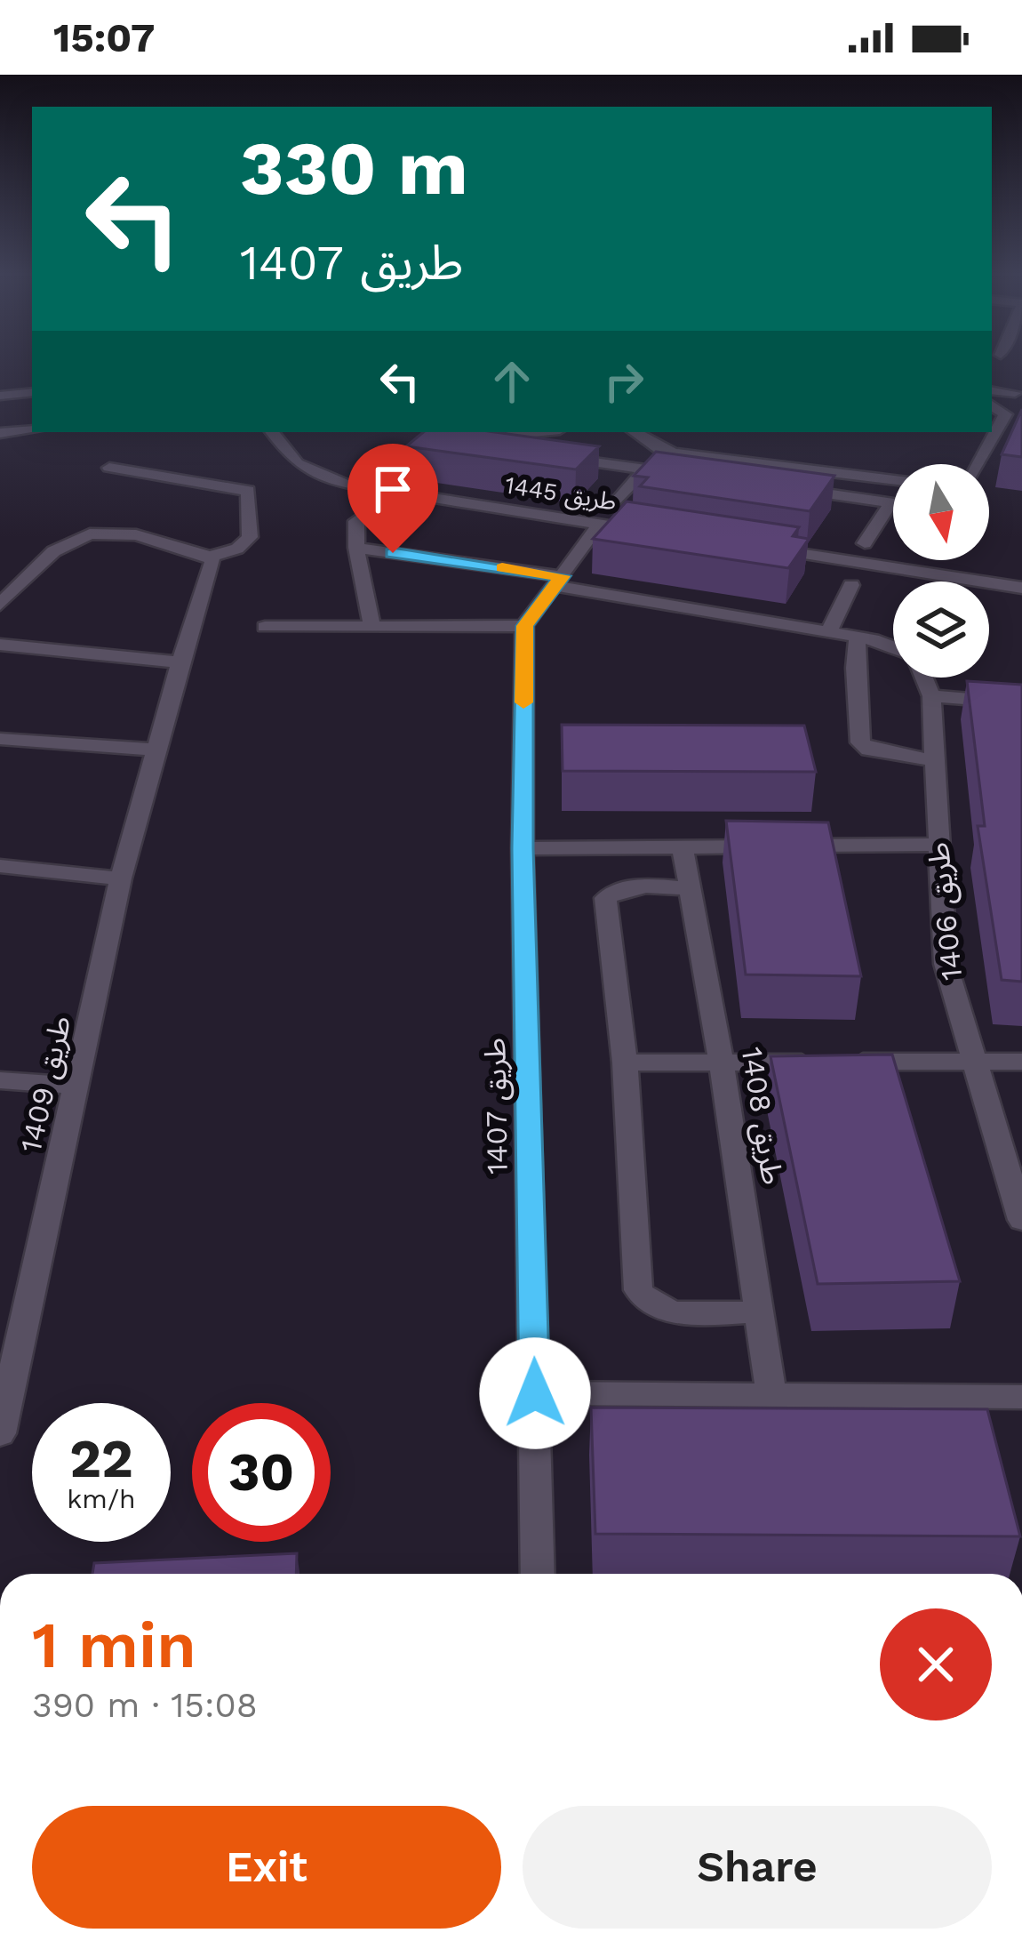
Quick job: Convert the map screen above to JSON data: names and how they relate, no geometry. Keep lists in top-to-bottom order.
{
  "streets": {
    "street": [
      "طريق 1445",
      "طريق 1406",
      "طريق 1409",
      "طريق 1407",
      "طريق 1408"
    ]
  },
  "north": "bottom",
  "page": {
    "status": "15:07",
    "turn": ["330 m", "طريق 1407"],
    "speed": "22 km/h",
    "limit": "30",
    "heading": ["1 min", "390 m · 15:08"],
    "buttons": ["Exit", "Share"]
  }
}
